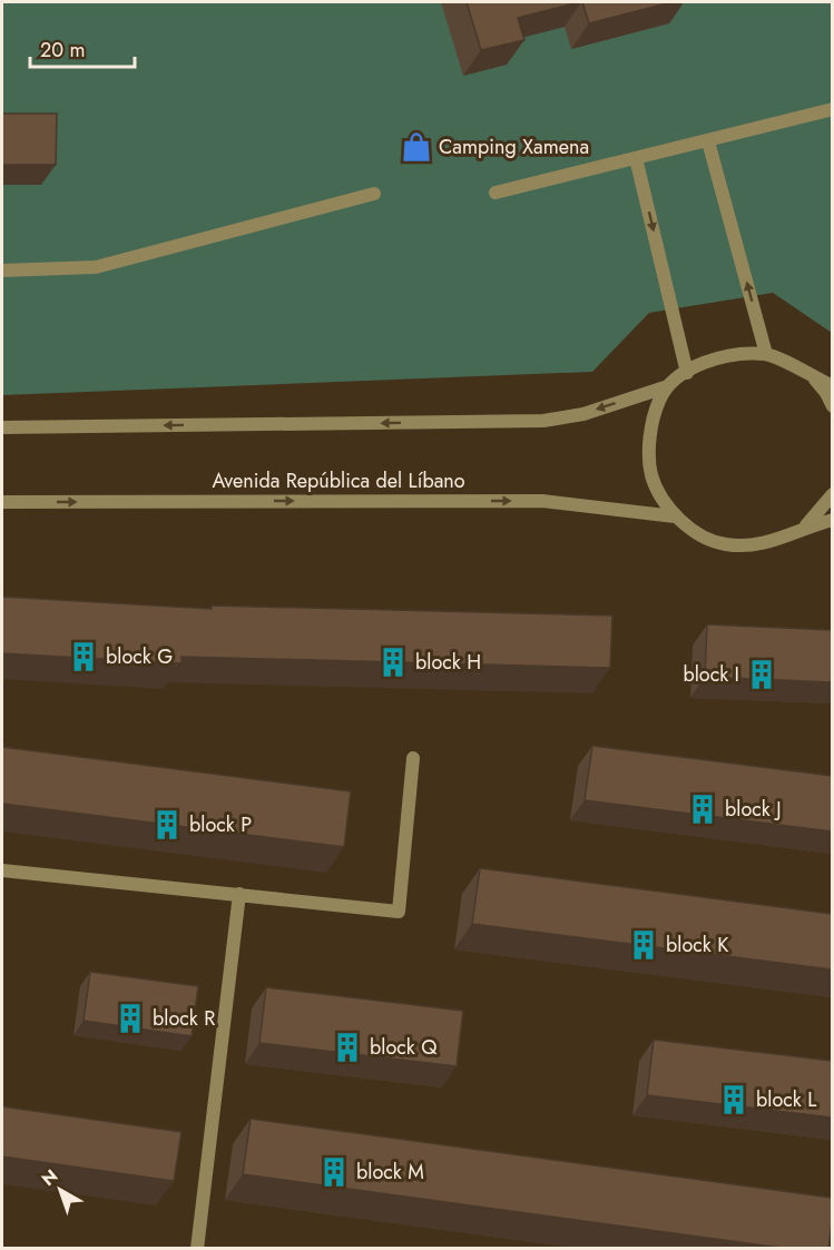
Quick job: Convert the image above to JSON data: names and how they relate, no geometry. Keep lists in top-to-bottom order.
{
  "streets": {
    "street": ["Avenida República del Líbano"]
  },
  "places": {
    "shop": ["Camping Xamena"],
    "building": [
      "block G",
      "block H",
      "block I",
      "block J",
      "block P",
      "block K",
      "block R",
      "block Q",
      "block L",
      "block M"
    ]
  },
  "scale_bar": "20 m",
  "north": "top left"
}
